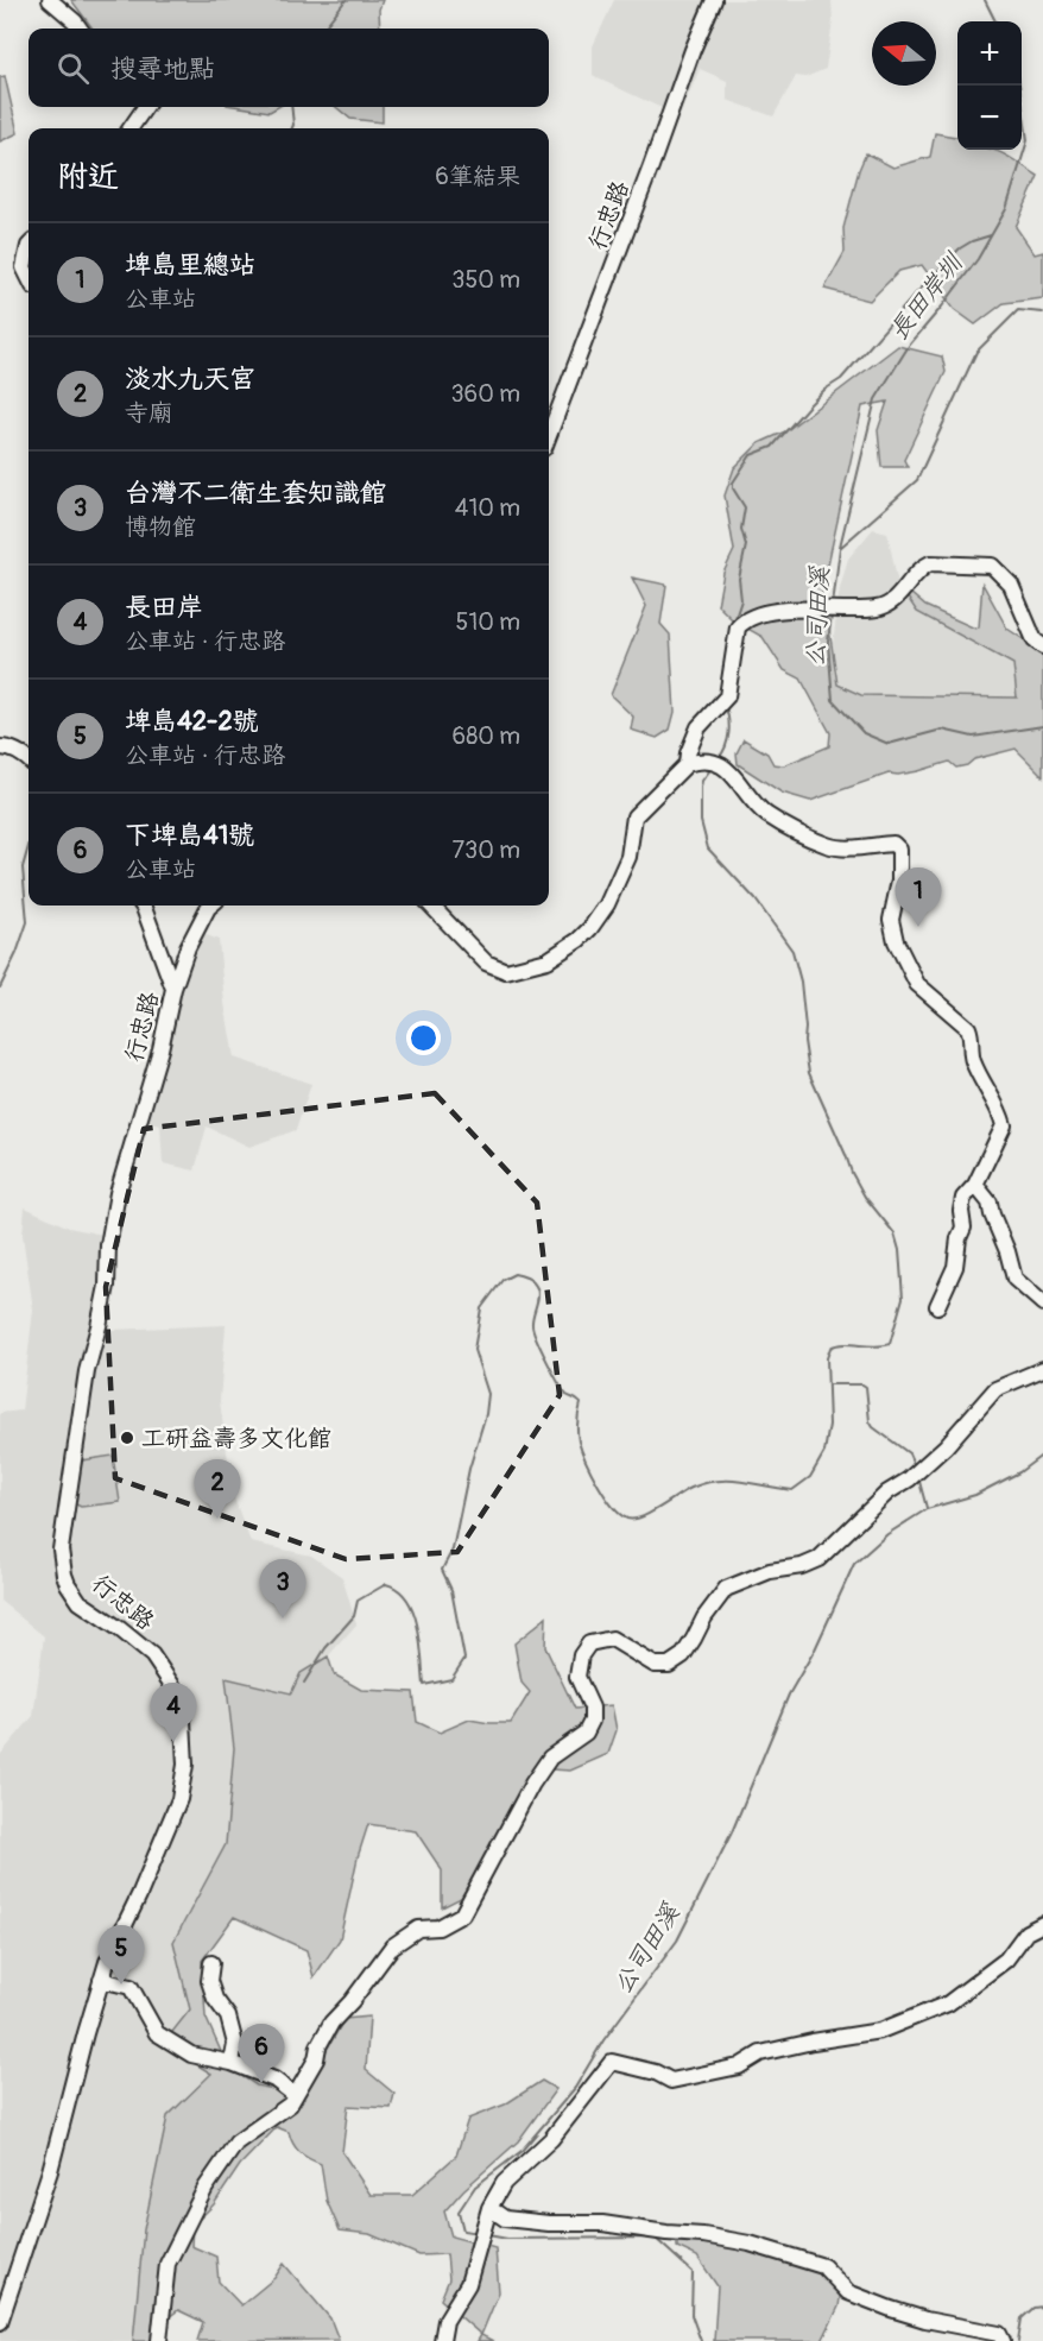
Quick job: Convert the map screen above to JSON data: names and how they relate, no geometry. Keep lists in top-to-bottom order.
{
  "streets": {
    "street": ["行忠路"]
  },
  "water": ["長田岸圳", "公司田溪"],
  "places": ["工研益壽多文化館"],
  "north": "left",
  "page": {
    "map_buttons": ["+", "−"],
    "search": "搜尋地點",
    "heading": ["附近", "6筆結果"],
    "list": [
      {
        "mark": "1",
        "name": "埤島里總站",
        "note": "公車站",
        "value": "350 m"
      },
      {
        "mark": "2",
        "name": "淡水九天宮",
        "note": "寺廟",
        "value": "360 m"
      },
      {
        "mark": "3",
        "name": "台灣不二衛生套知識館",
        "note": "博物館",
        "value": "410 m"
      },
      {
        "mark": "4",
        "name": "長田岸",
        "note": "公車站 · 行忠路",
        "value": "510 m"
      },
      {
        "mark": "5",
        "name": "埤島42-2號",
        "note": "公車站 · 行忠路",
        "value": "680 m"
      },
      {
        "mark": "6",
        "name": "下埤島41號",
        "note": "公車站",
        "value": "730 m"
      }
    ],
    "pins": [
      "1",
      "2",
      "3",
      "4",
      "5",
      "6"
    ]
  }
}
